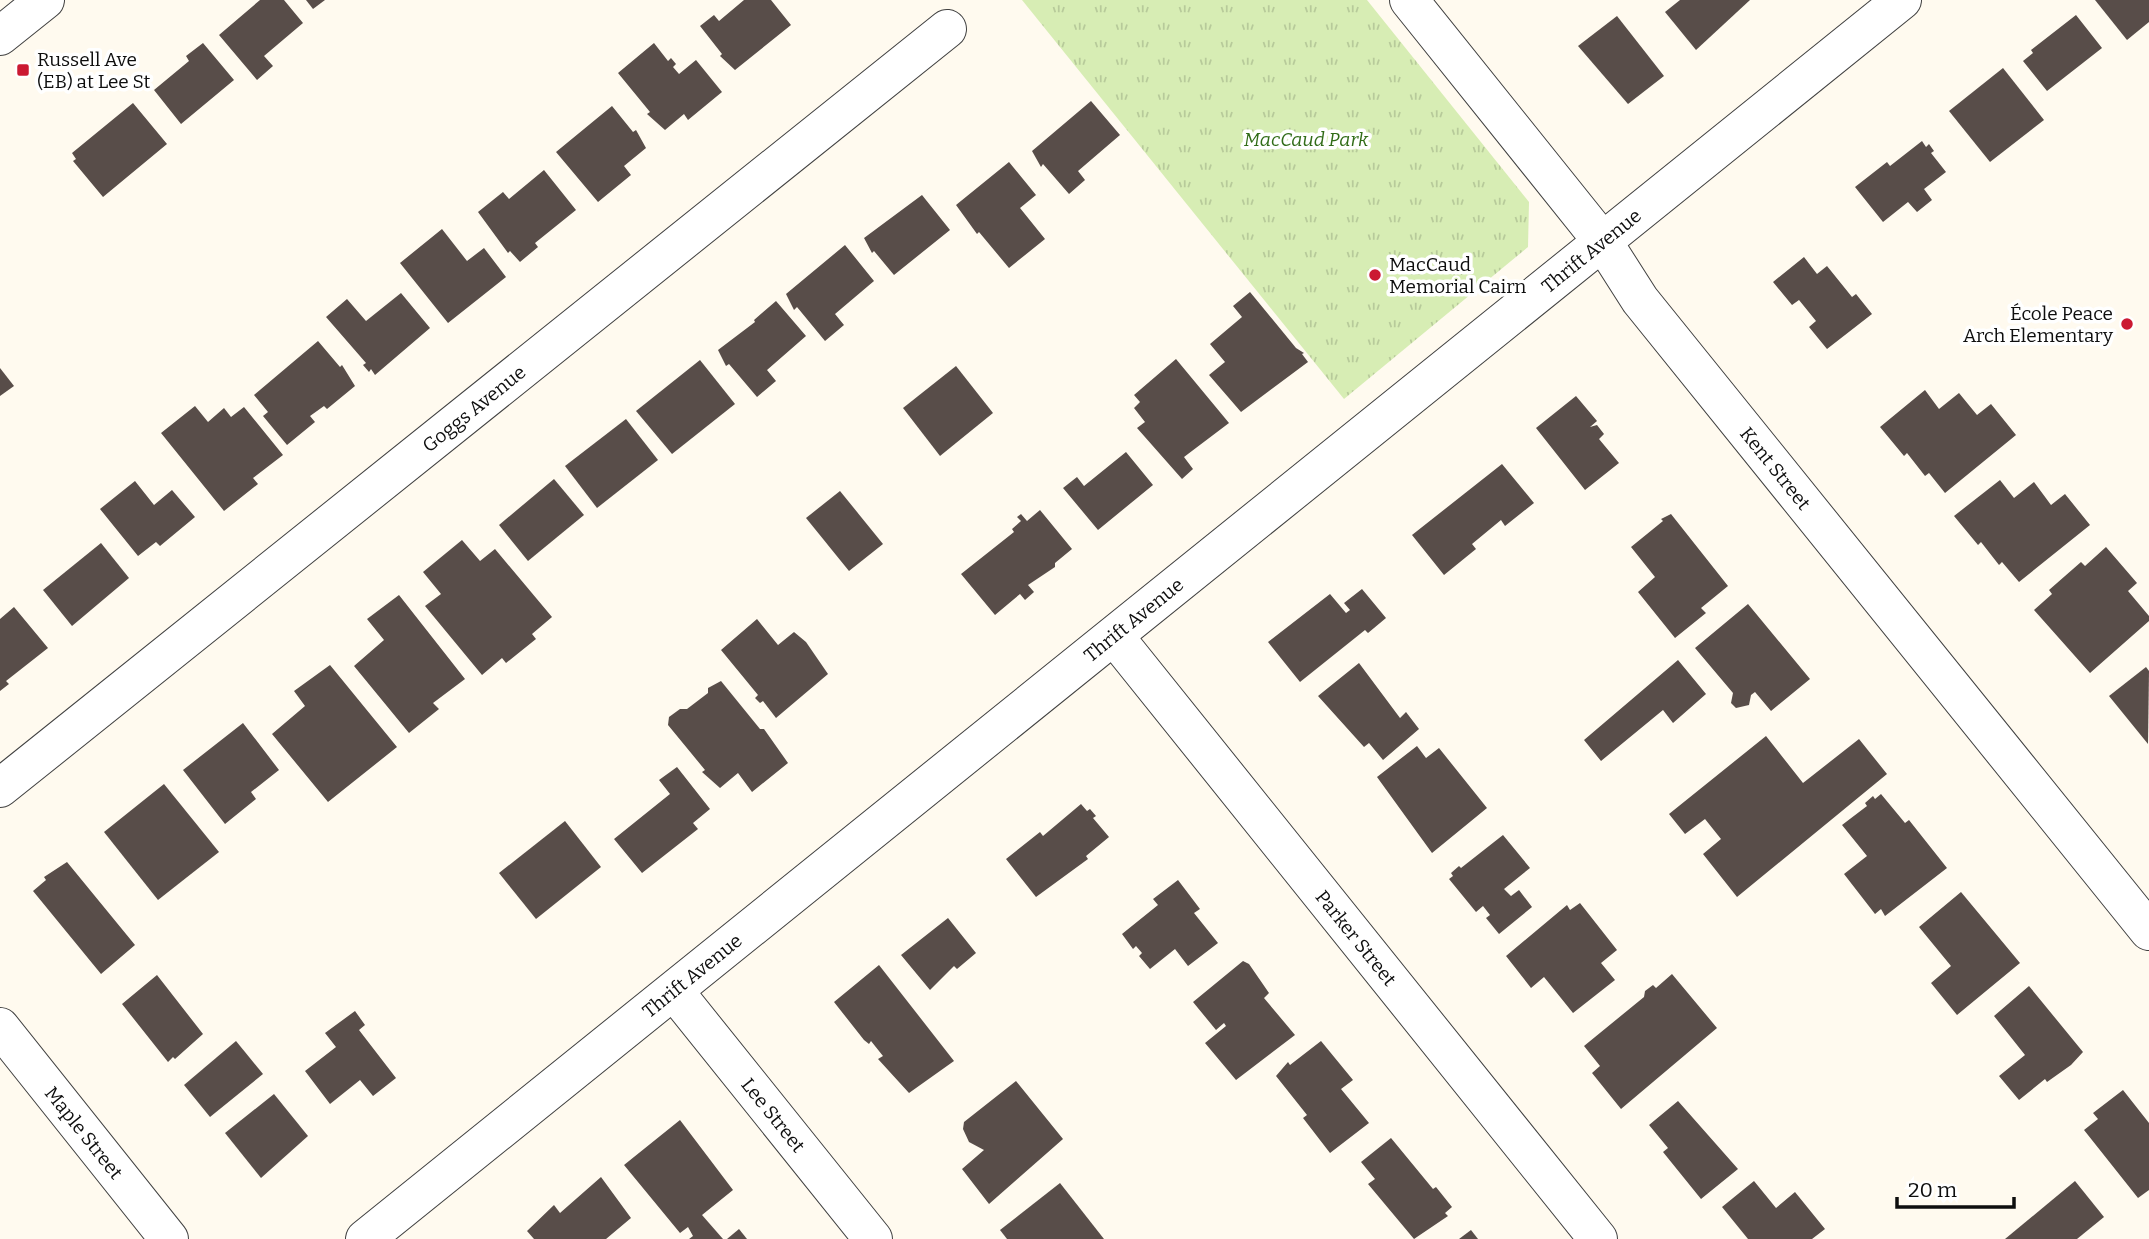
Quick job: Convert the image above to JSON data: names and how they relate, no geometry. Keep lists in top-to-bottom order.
{
  "streets": {
    "street": [
      "Thrift Avenue",
      "Goggs Avenue",
      "Kent Street",
      "Parker Street",
      "Lee Street",
      "Maple Street"
    ]
  },
  "crossings": [
    ["Thrift Avenue", "Kent Street"],
    ["Thrift Avenue", "Parker Street"],
    ["Thrift Avenue", "Lee Street"]
  ],
  "parks": ["MacCaud Park"],
  "places": {
    "transit": ["Russell Ave (EB) at Lee St"],
    "other": ["MacCaud Memorial Cairn", "École Peace Arch Elementary"]
  },
  "scale_bar": "20 m"
}
